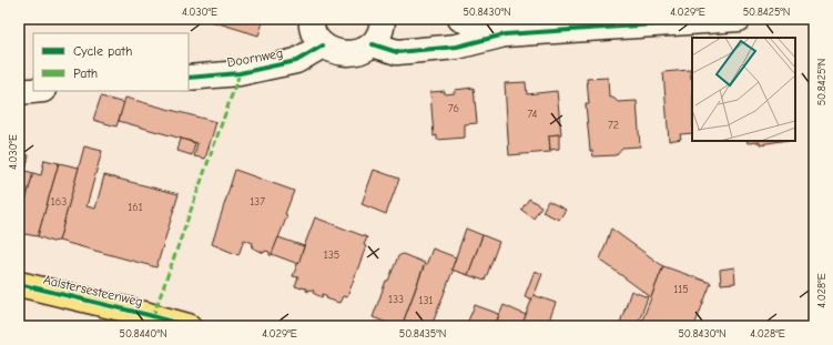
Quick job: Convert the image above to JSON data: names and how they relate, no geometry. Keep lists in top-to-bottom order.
{
  "streets": {
    "main road": ["Aalstersesteenweg"],
    "street": ["Doornweg"]
  },
  "house_numbers": [
    "76",
    "74",
    "72",
    "163",
    "137",
    "161",
    "135",
    "115",
    "133",
    "131"
  ],
  "legend": ["Cycle path", "Path"],
  "coordinates": [
    "4.030°E",
    "50.8430°N",
    "4.029°E",
    "50.8425°N",
    "4.028°E",
    "50.8440°N",
    "50.8435°N"
  ]
}
